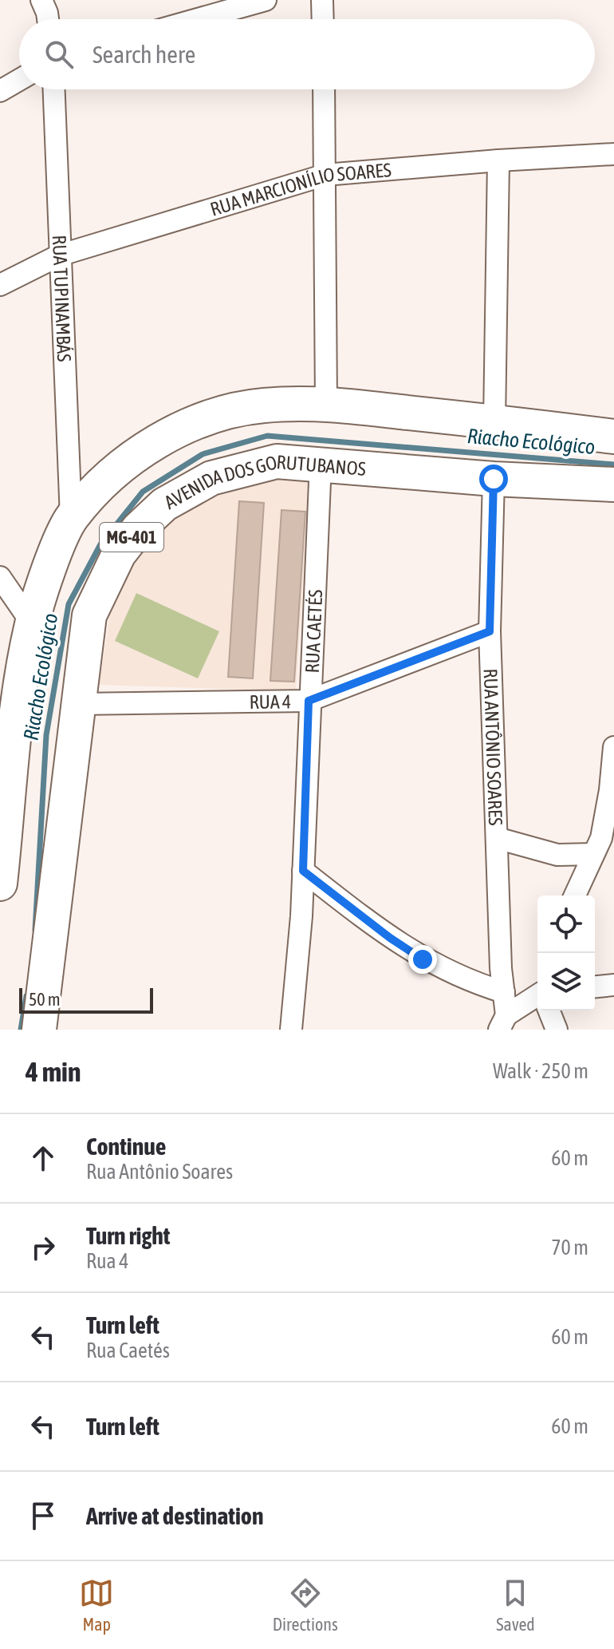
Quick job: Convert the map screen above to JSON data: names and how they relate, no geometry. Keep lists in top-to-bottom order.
{
  "streets": {
    "main road": ["AVENIDA DOS GORUTUBANOS", "MG-401"],
    "street": [
      "RUA MARCIONÍLIO SOARES",
      "RUA TUPINAMBÁS",
      "RUA CAETÉS",
      "RUA 4",
      "RUA ANTÔNIO SOARES"
    ]
  },
  "crossings": [
    ["RUA MARCIONÍLIO SOARES", "RUA TUPINAMBÁS"],
    ["RUA TUPINAMBÁS", "MG-401"],
    ["AVENIDA DOS GORUTUBANOS", "RUA CAETÉS"],
    ["AVENIDA DOS GORUTUBANOS", "RUA 4"],
    ["AVENIDA DOS GORUTUBANOS", "RUA ANTÔNIO SOARES"],
    ["RUA CAETÉS", "RUA 4"],
    ["RUA 4", "RUA ANTÔNIO SOARES"]
  ],
  "water": ["Riacho Ecológico"],
  "scale_bar": "50 m",
  "page": {
    "search": "Search here",
    "scale": "50 m",
    "heading": ["4 min", "Walk · 250 m"],
    "list": [
      ["Continue", "Rua Antônio Soares", "60 m"],
      ["Turn right", "Rua 4", "70 m"],
      ["Turn left", "Rua Caetés", "60 m"],
      ["Turn left", "60 m"],
      "Arrive at destination"
    ],
    "nav": ["Map", "Directions", "Saved"]
  }
}
